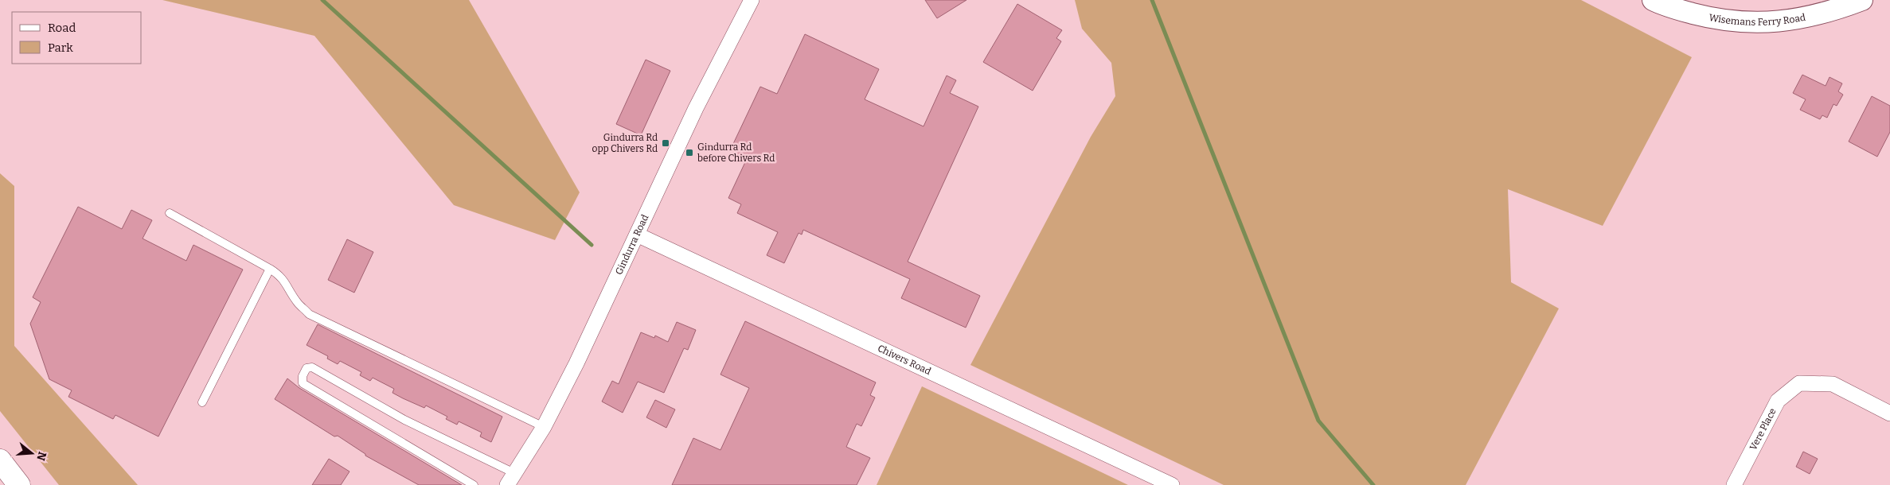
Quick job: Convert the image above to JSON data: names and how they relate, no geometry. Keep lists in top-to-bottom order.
{
  "streets": {
    "main road": ["Wisemans Ferry Road"],
    "street": ["Gindurra Road", "Chivers Road", "Vere Place"]
  },
  "crossings": [
    ["Gindurra Road", "Chivers Road"]
  ],
  "places": {
    "transit": ["Gindurra Rd opp Chivers Rd", "Gindurra Rd before Chivers Rd"]
  },
  "legend": ["Road", "Park"],
  "north": "right"
}
